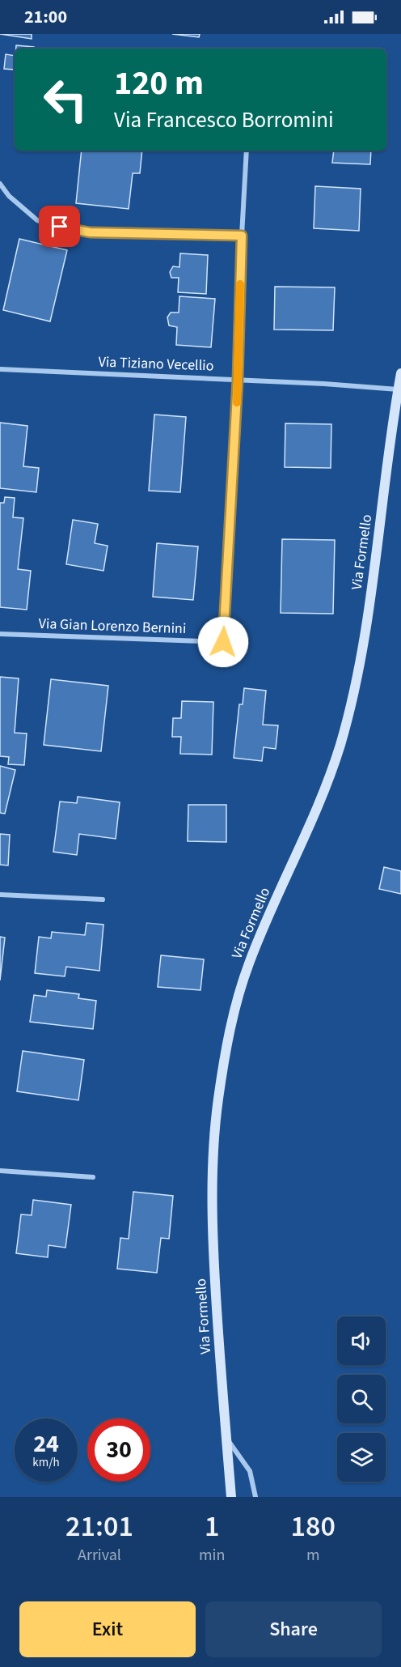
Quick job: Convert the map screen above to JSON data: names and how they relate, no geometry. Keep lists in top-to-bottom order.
{
  "streets": {
    "main road": ["Via Formello"],
    "street": ["Via Tiziano Vecellio", "Via Gian Lorenzo Bernini"]
  },
  "crossings": [
    ["Via Tiziano Vecellio", "Via Formello"],
    ["Via Tiziano Vecellio", "Via Gian Lorenzo Bernini"]
  ],
  "page": {
    "status": "21:00",
    "turn": ["120 m", "Via Francesco Borromini"],
    "speed": "24 km/h",
    "limit": "30",
    "eta": [
      "21:01",
      "Arrival",
      "1",
      "min",
      "180",
      "m"
    ],
    "buttons": ["Exit", "Share"]
  }
}
